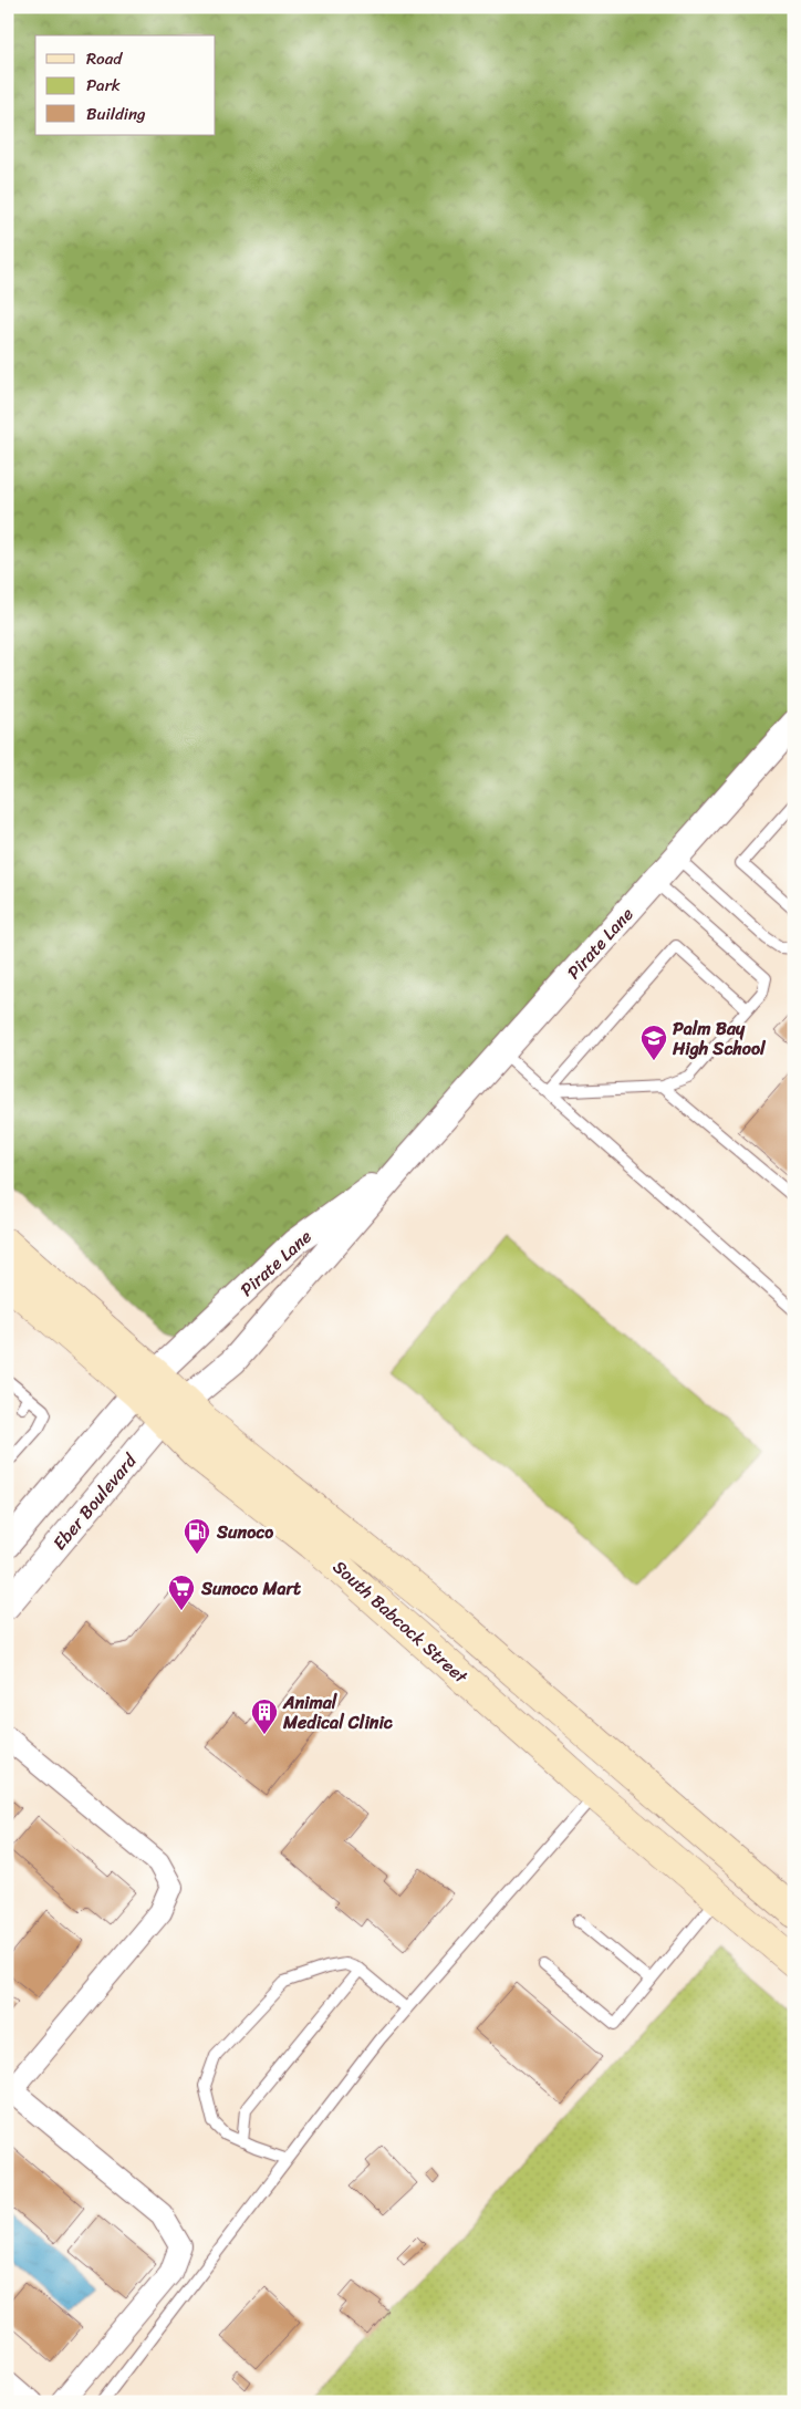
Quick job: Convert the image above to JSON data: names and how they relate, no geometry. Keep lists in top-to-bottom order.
{
  "streets": {
    "main road": ["South Babcock Street"],
    "street": ["Pirate Lane", "Eber Boulevard"]
  },
  "crossings": [
    ["Pirate Lane", "Eber Boulevard"],
    ["Pirate Lane", "South Babcock Street"],
    ["Eber Boulevard", "South Babcock Street"]
  ],
  "places": {
    "school or university": ["Palm Bay High School"],
    "fuel station": ["Sunoco"],
    "supermarket": ["Sunoco Mart"],
    "building": ["Animal Medical Clinic"]
  },
  "legend": ["Road", "Park", "Building"]
}
